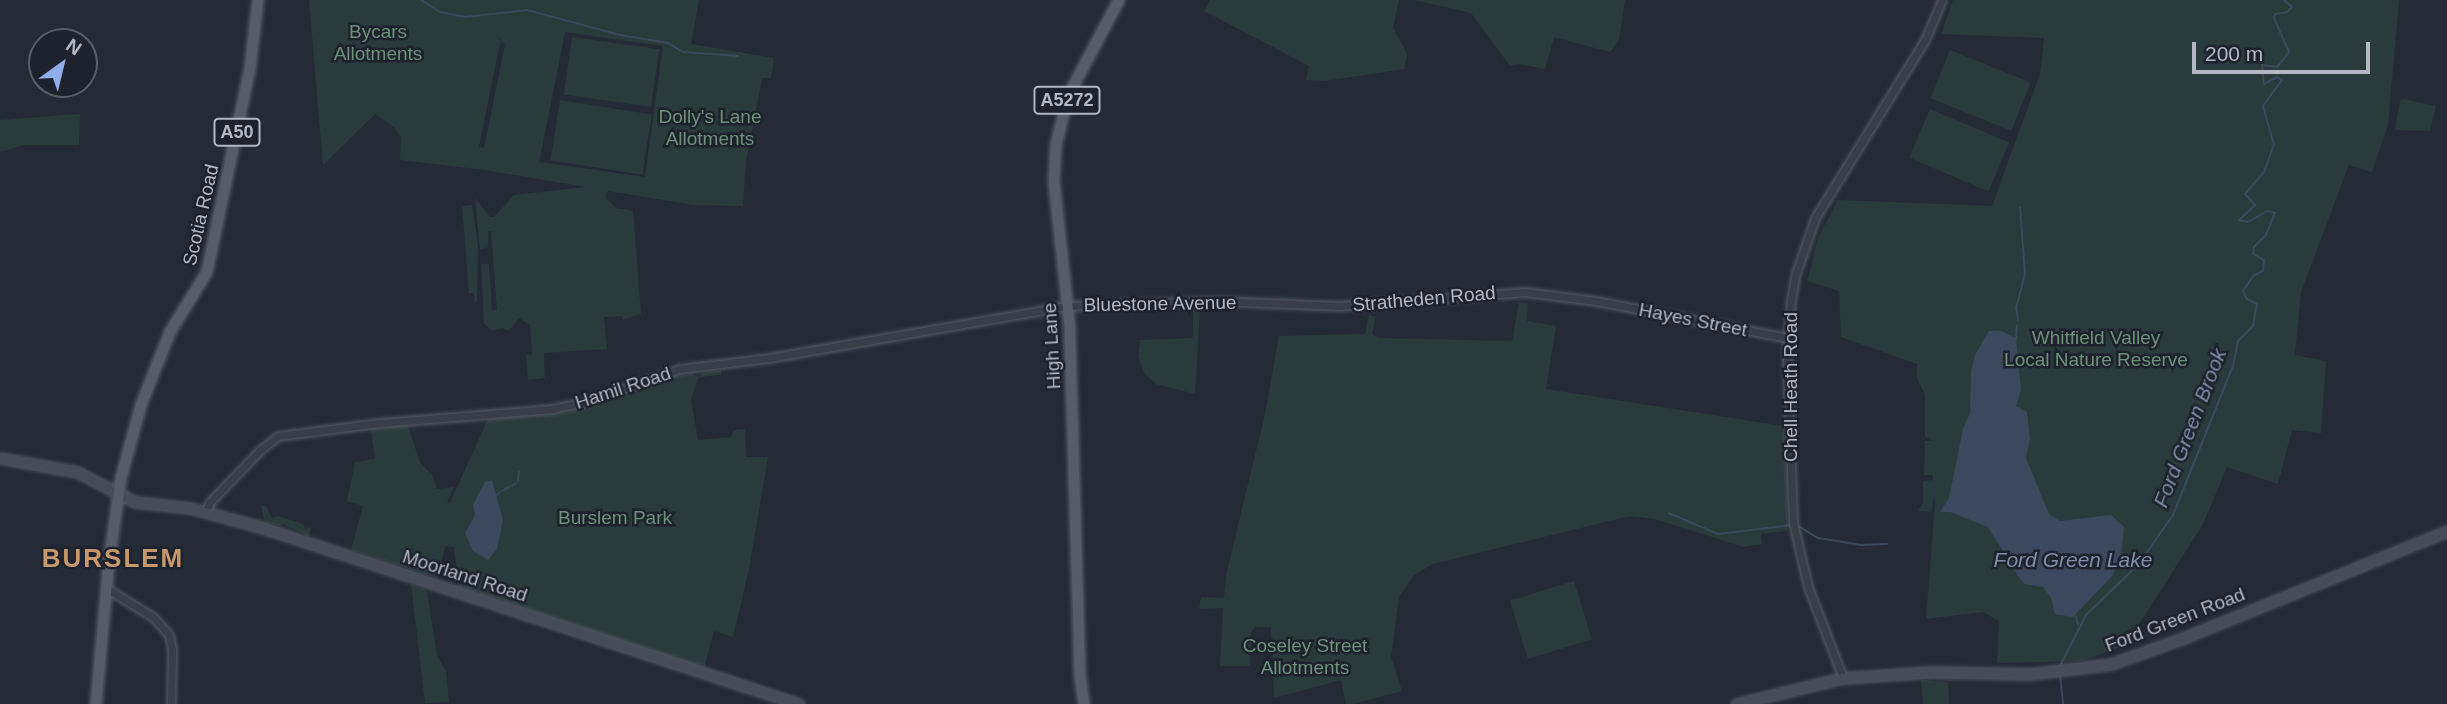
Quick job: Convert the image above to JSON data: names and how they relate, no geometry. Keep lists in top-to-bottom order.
{
  "streets": {
    "main road": [
      "A5272",
      "A50",
      "Scotia Road",
      "High Lane",
      "Moorland Road",
      "Ford Green Road"
    ],
    "street": [
      "Stratheden Road",
      "Bluestone Avenue",
      "Hayes Street",
      "Chell Heath Road",
      "Hamil Road"
    ]
  },
  "crossings": [
    ["A50", "Scotia Road"],
    ["A50", "Moorland Road"],
    ["Scotia Road", "Moorland Road"],
    ["Stratheden Road", "Bluestone Avenue"],
    ["Stratheden Road", "Hayes Street"],
    ["Bluestone Avenue", "High Lane"],
    ["Bluestone Avenue", "Hamil Road"],
    ["Hayes Street", "Chell Heath Road"],
    ["High Lane", "Hamil Road"],
    ["Chell Heath Road", "Ford Green Road"],
    ["Hamil Road", "Moorland Road"]
  ],
  "districts": ["BURSLEM"],
  "water": ["Ford Green Brook", "Ford Green Lake"],
  "parks": [
    "Bycars Allotments",
    "Dolly's Lane Allotments",
    "Whitfield Valley Local Nature Reserve",
    "Burslem Park",
    "Coseley Street Allotments"
  ],
  "scale_bar": "200 m",
  "north": "top right"
}
